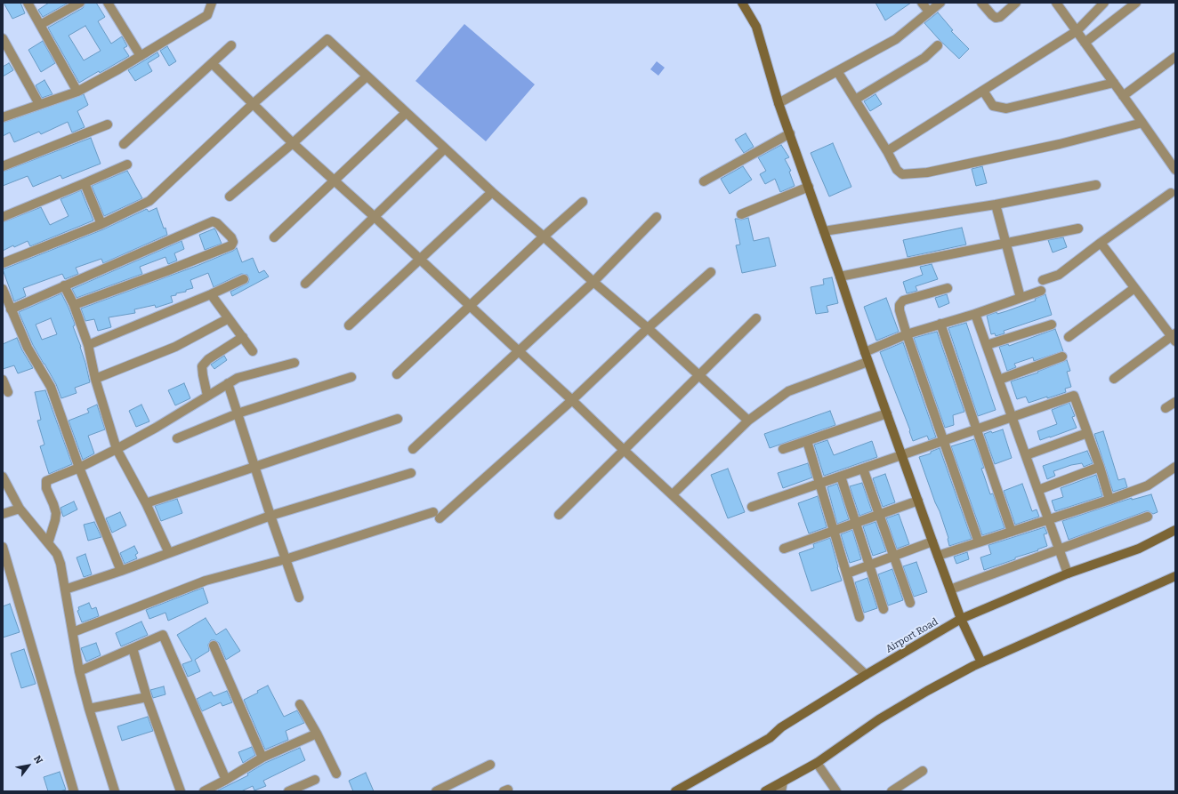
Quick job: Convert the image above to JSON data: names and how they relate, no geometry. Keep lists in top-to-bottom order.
{
  "streets": {
    "main road": ["Airport Road"]
  },
  "north": "top right"
}
